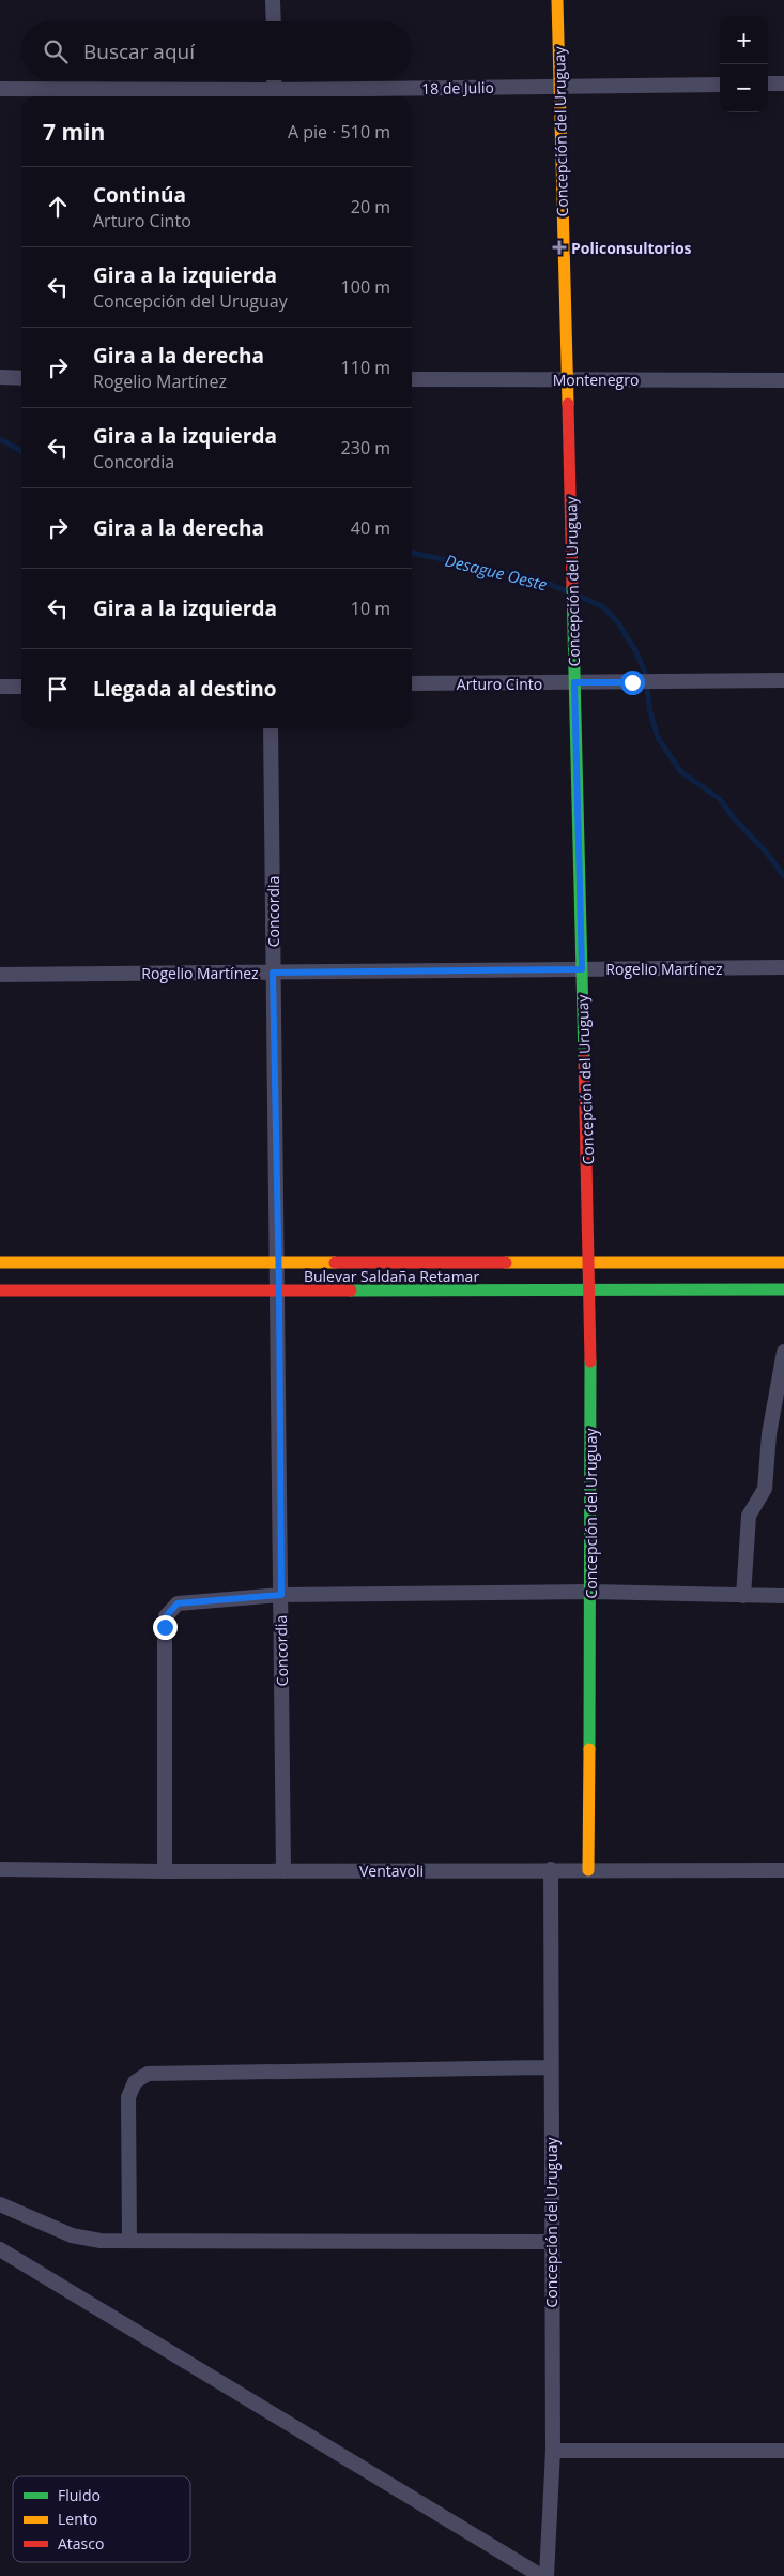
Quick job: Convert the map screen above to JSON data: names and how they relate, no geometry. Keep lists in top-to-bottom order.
{
  "streets": {
    "street": [
      "18 de Julio",
      "Concepción del Uruguay",
      "Montenegro",
      "Arturo Cinto",
      "Concordia",
      "Rogelio Martínez",
      "Bulevar Saldaña Retamar",
      "Ventavoli"
    ]
  },
  "crossings": [
    ["18 de Julio", "Concepción del Uruguay"],
    ["Concepción del Uruguay", "Montenegro"],
    ["Concepción del Uruguay", "Arturo Cinto"],
    ["Concepción del Uruguay", "Rogelio Martínez"],
    ["Concepción del Uruguay", "Bulevar Saldaña Retamar"],
    ["Concepción del Uruguay", "Ventavoli"],
    ["Concordia", "Rogelio Martínez"],
    ["Concordia", "Bulevar Saldaña Retamar"],
    ["Concordia", "Ventavoli"]
  ],
  "water": ["Desague Oeste"],
  "places": {
    "health": ["Policonsultorios"]
  },
  "legend": ["Fluido", "Lento", "Atasco"],
  "page": {
    "map_buttons": ["+", "−"],
    "search": "Buscar aquí",
    "heading": ["7 min", "A pie · 510 m"],
    "list": [
      ["Continúa", "Arturo Cinto", "20 m"],
      ["Gira a la izquierda", "Concepción del Uruguay", "100 m"],
      ["Gira a la derecha", "Rogelio Martínez", "110 m"],
      ["Gira a la izquierda", "Concordia", "230 m"],
      ["Gira a la derecha", "40 m"],
      ["Gira a la izquierda", "10 m"],
      "Llegada al destino"
    ]
  }
}
